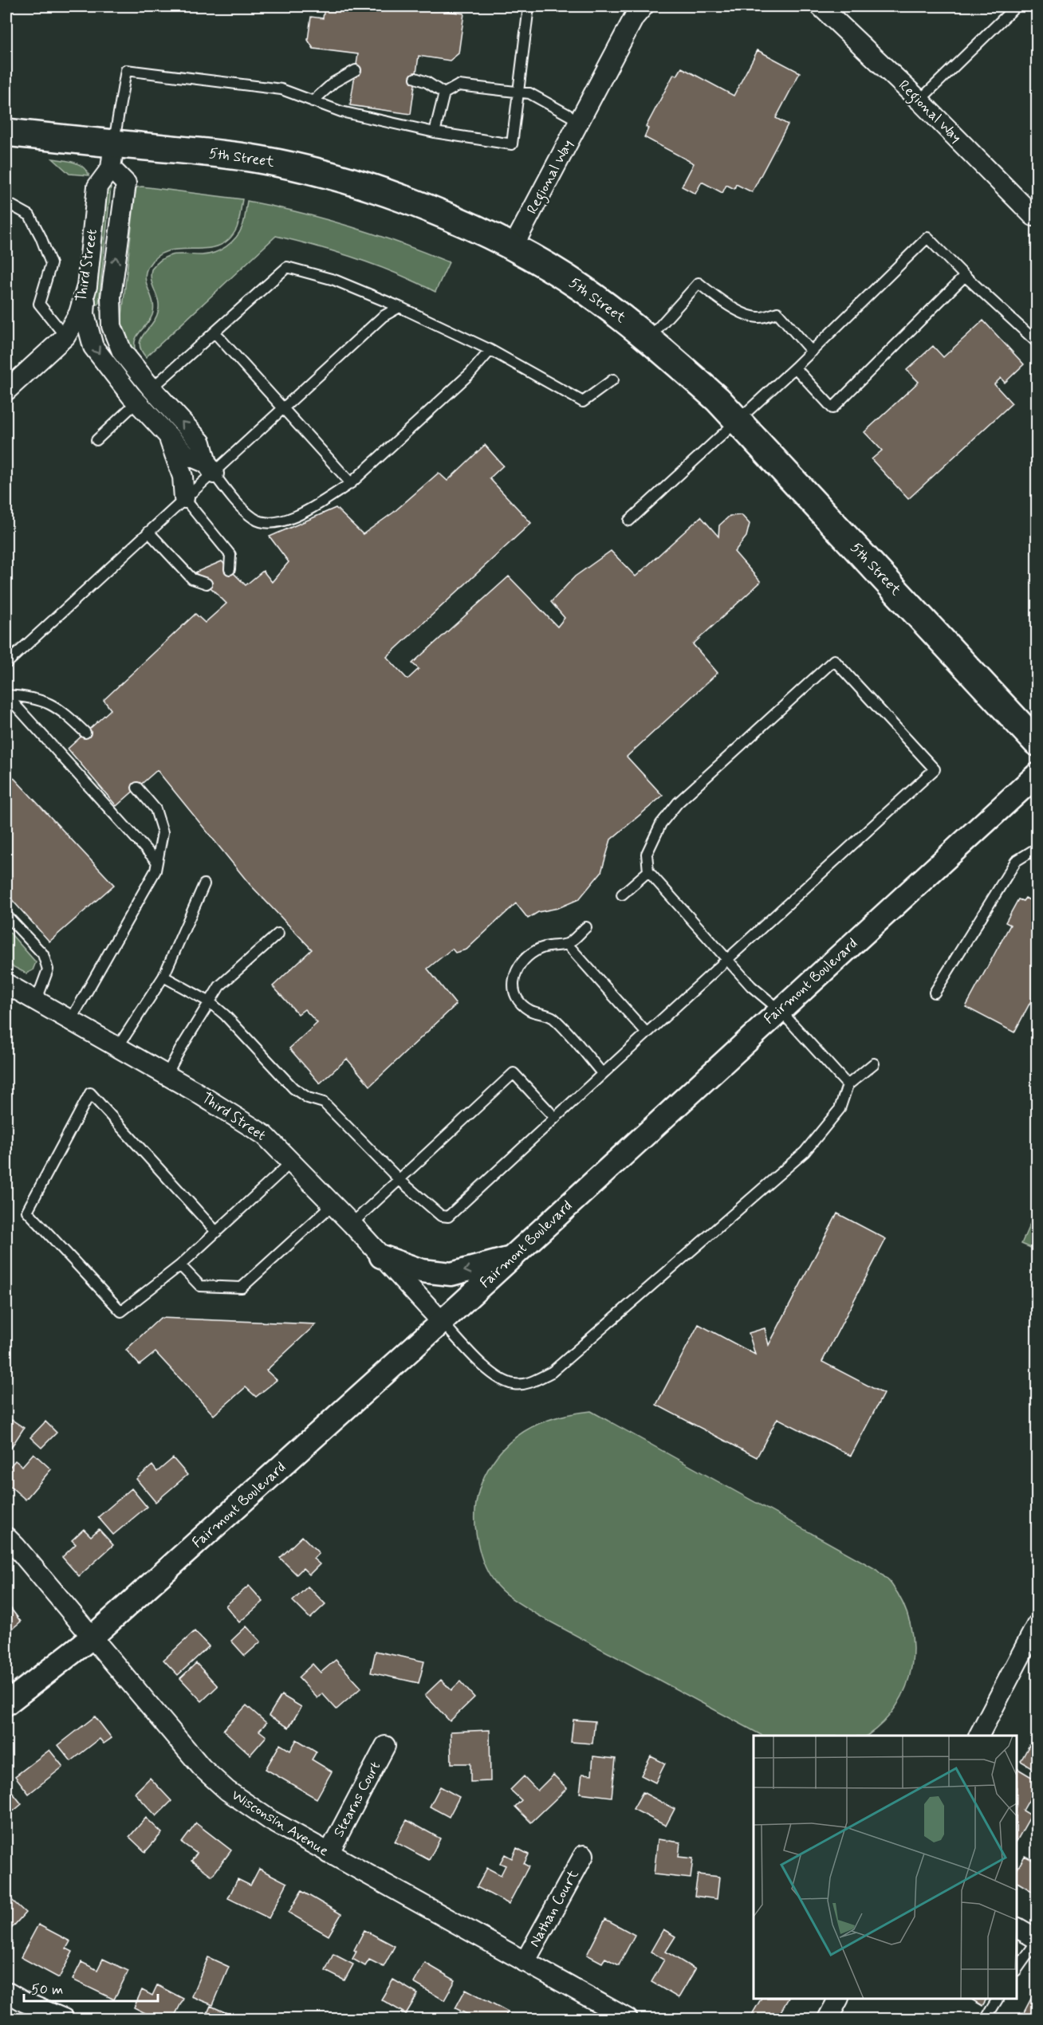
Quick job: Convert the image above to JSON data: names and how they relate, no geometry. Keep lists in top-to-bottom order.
{
  "streets": {
    "main road": ["5th Street"],
    "street": [
      "Regional Way",
      "Third Street",
      "Fairmont Boulevard",
      "Stearns Court",
      "Wisconsin Avenue",
      "Nathan Court"
    ]
  },
  "crossings": [
    ["Regional Way", "5th Street"],
    ["5th Street", "Third Street"],
    ["Third Street", "Fairmont Boulevard"],
    ["Fairmont Boulevard", "Wisconsin Avenue"],
    ["Stearns Court", "Wisconsin Avenue"],
    ["Wisconsin Avenue", "Nathan Court"]
  ],
  "scale_bar": "50 m"
}
